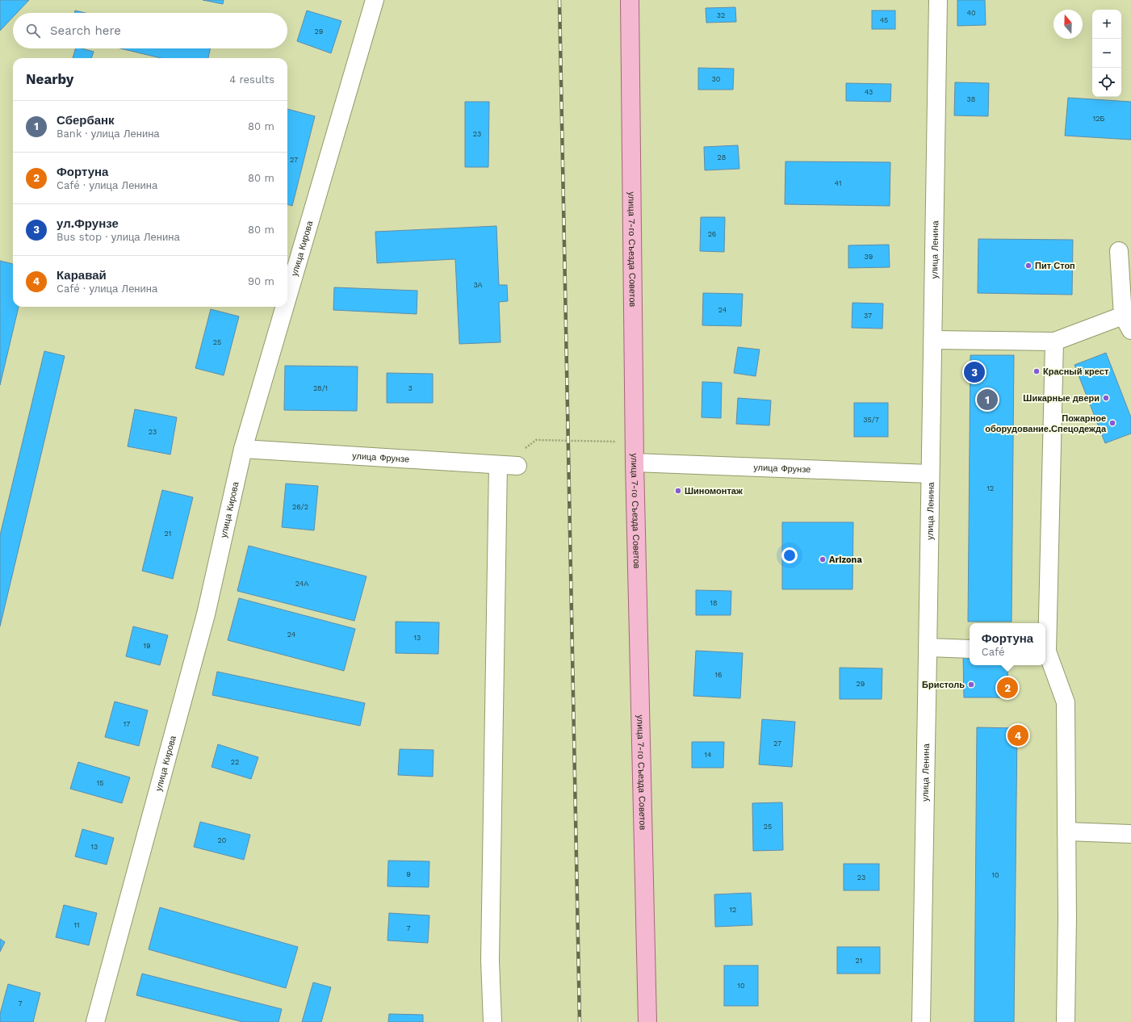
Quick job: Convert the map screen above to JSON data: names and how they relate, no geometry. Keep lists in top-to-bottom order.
{
  "streets": {
    "main road": ["улица 7-го Съезда Советов"],
    "street": ["улица Кирова", "улица Ленина", "улица Фрунзе"]
  },
  "crossings": [
    ["улица Кирова", "улица Фрунзе"],
    ["улица 7-го Съезда Советов", "улица Фрунзе"],
    ["улица Ленина", "улица Фрунзе"]
  ],
  "places": [
    "Пит Стоп",
    "Красный крест",
    "Шикарные двери",
    "Пожарное оборудование.Спецодежда",
    "Шиномонтаж",
    "Arizona",
    "Бристоль"
  ],
  "house_numbers": [
    "40",
    "32",
    "45",
    "29",
    "30",
    "43",
    "38",
    "12Б",
    "23",
    "28",
    "27",
    "41",
    "26",
    "39",
    "3А",
    "24",
    "37",
    "25",
    "28/1",
    "3",
    "35/7",
    "23",
    "12",
    "26/2",
    "21",
    "24А",
    "18",
    "24",
    "13",
    "19",
    "16",
    "29",
    "17",
    "27",
    "14",
    "22",
    "15",
    "25",
    "20",
    "13",
    "9",
    "10",
    "23",
    "12",
    "11",
    "7",
    "21",
    "10",
    "7"
  ],
  "north": "top",
  "page": {
    "map_buttons": ["+", "−"],
    "search": "Search here",
    "heading": ["Nearby", "4 results"],
    "list": [
      {
        "mark": "1",
        "name": "Сбербанк",
        "note": "Bank · улица Ленина",
        "value": "80 m"
      },
      {
        "mark": "2",
        "name": "Фортуна",
        "note": "Café · улица Ленина",
        "value": "80 m"
      },
      {
        "mark": "3",
        "name": "ул.Фрунзе",
        "note": "Bus stop · улица Ленина",
        "value": "80 m"
      },
      {
        "mark": "4",
        "name": "Каравай",
        "note": "Café · улица Ленина",
        "value": "90 m"
      }
    ],
    "pins": [
      "3",
      "1",
      "2",
      "4"
    ],
    "popup": ["Фортуна", "Café"]
  }
}
